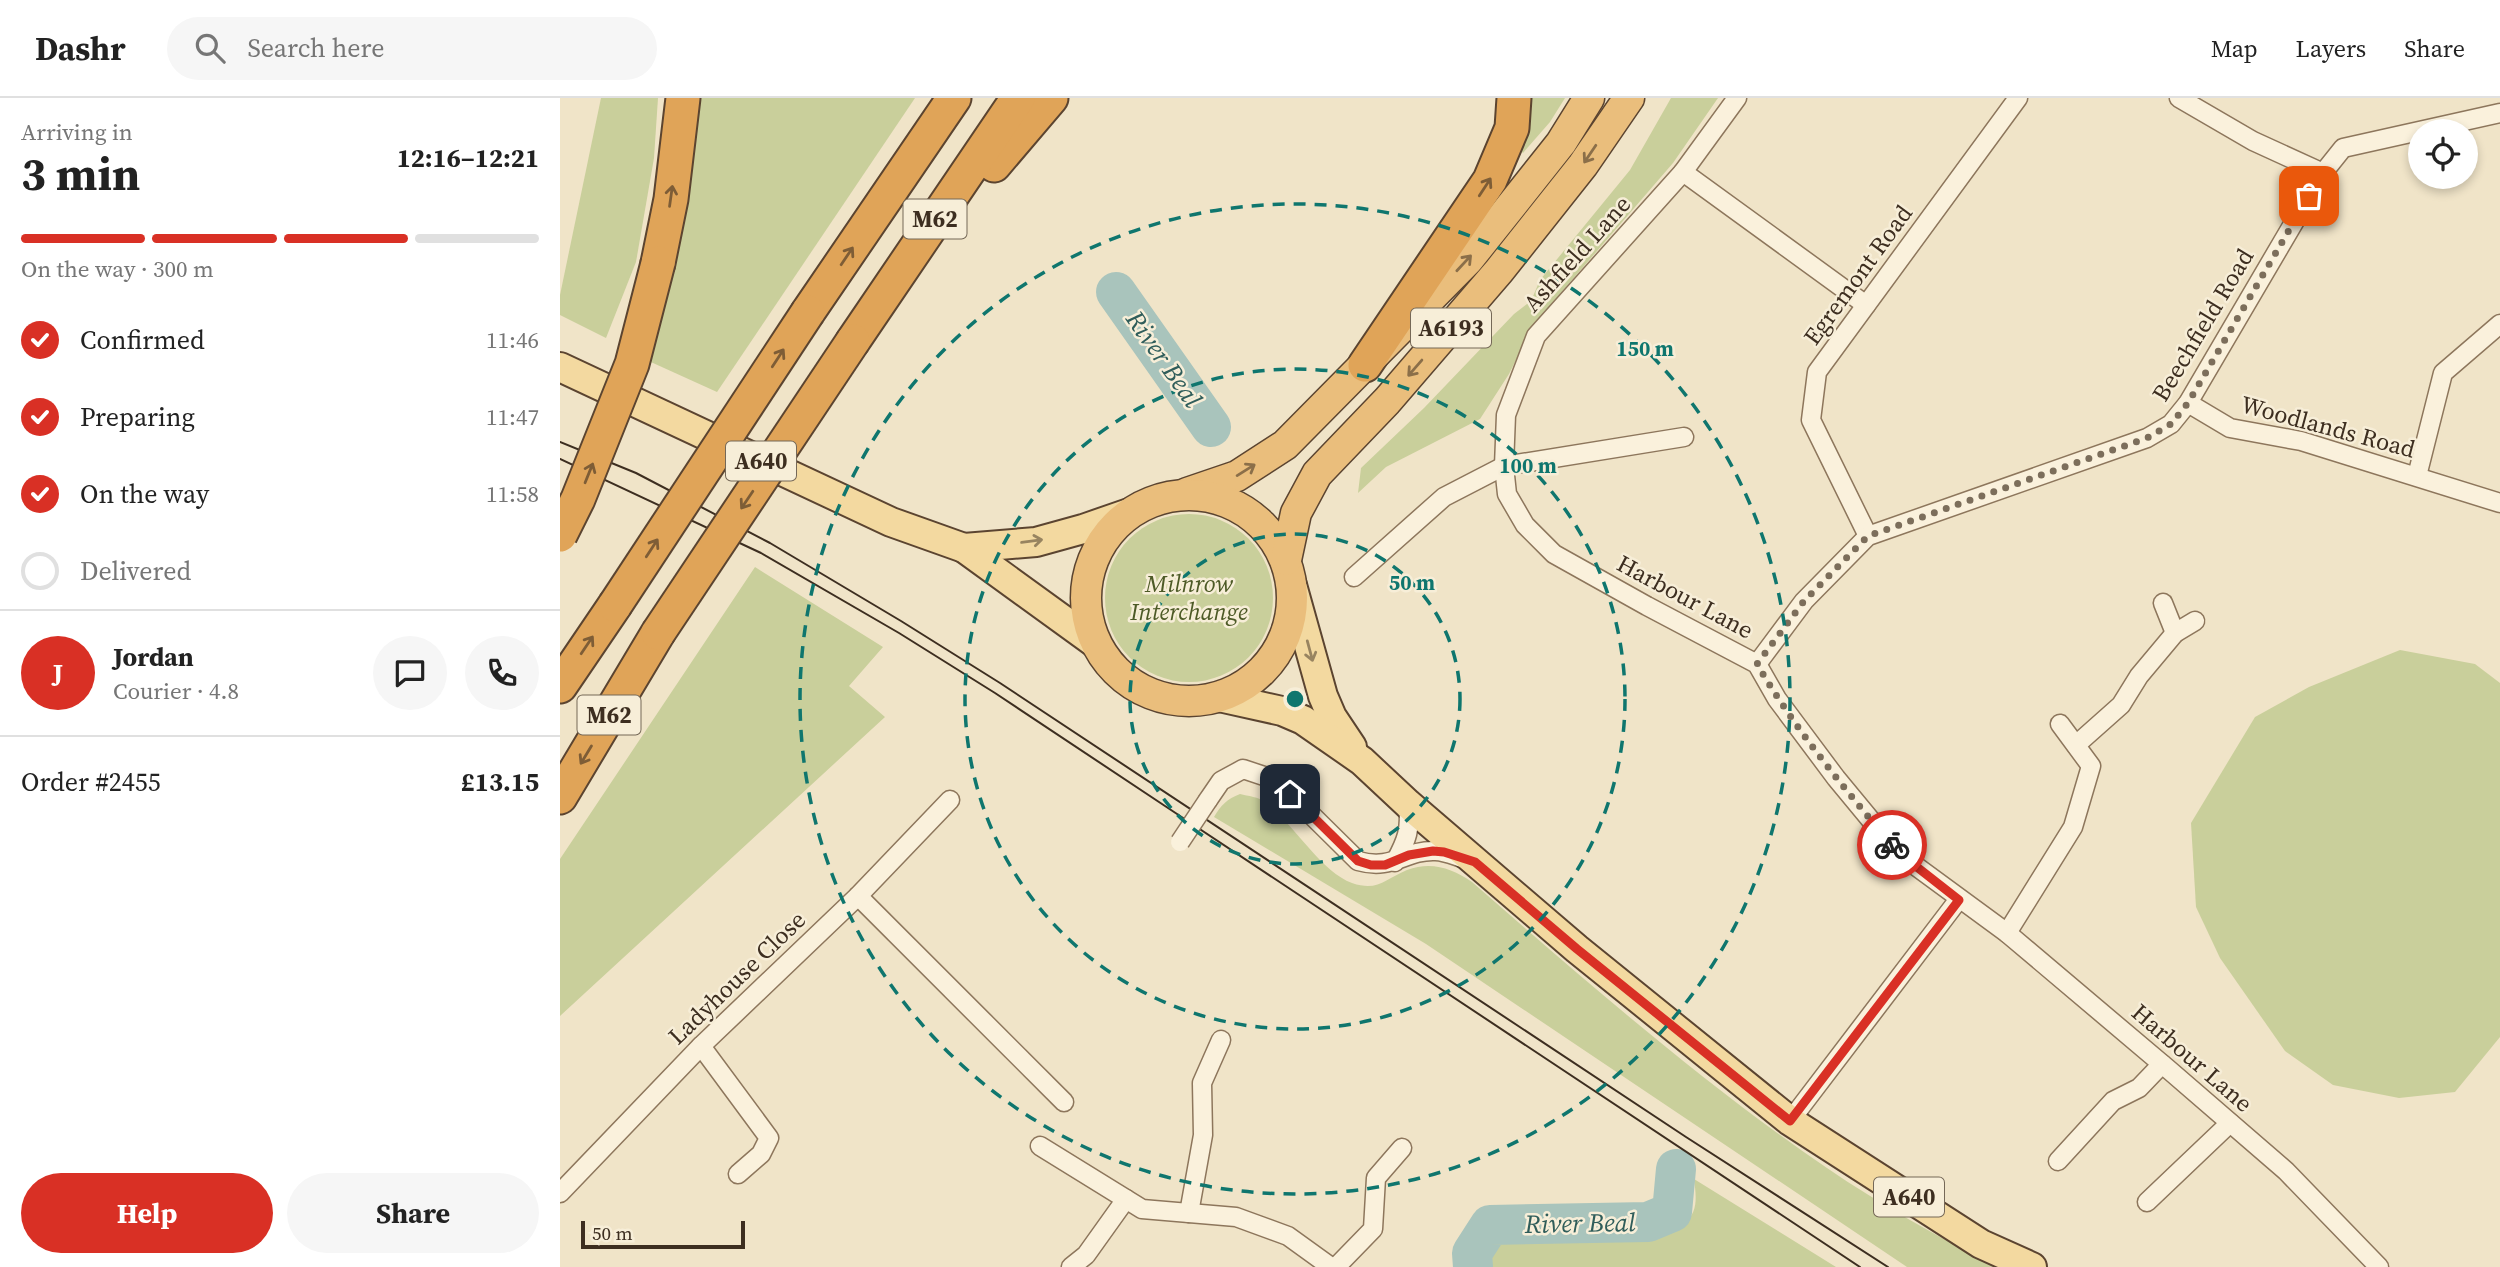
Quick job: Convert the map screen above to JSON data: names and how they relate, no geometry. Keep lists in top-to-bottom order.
{
  "streets": {
    "highway": ["M62", "A6193", "A640"],
    "street": [
      "Ashfield Lane",
      "Egremont Road",
      "Beechfield Road",
      "Woodlands Road",
      "Harbour Lane",
      "Ladyhouse Close"
    ]
  },
  "crossings": [
    ["Ashfield Lane", "Harbour Lane"],
    ["Egremont Road", "Beechfield Road"],
    ["Beechfield Road", "Woodlands Road"],
    ["Beechfield Road", "Harbour Lane"],
    ["A6193", "A640"]
  ],
  "water": ["River Beal"],
  "parks": ["Milnrow Interchange"],
  "scale_bar": "50 m",
  "page": {
    "header": "Dashr",
    "search": "Search here",
    "nav": ["Map", "Layers", "Share"],
    "heading": ["3 min", "Arriving in", "12:16–12:21"],
    "panel": [
      "Jordan",
      "Courier · 4.8",
      "Order #2455",
      "£13.15"
    ],
    "bar": "On the way · 300 m",
    "list": [
      ["Confirmed", "11:46"],
      ["Preparing", "11:47"],
      ["On the way", "11:58"],
      "Delivered"
    ],
    "round": "J",
    "buttons": ["Help", "Share"],
    "scale": "50 m"
  },
  "rings": ["150 m", "100 m", "50 m"]
}
